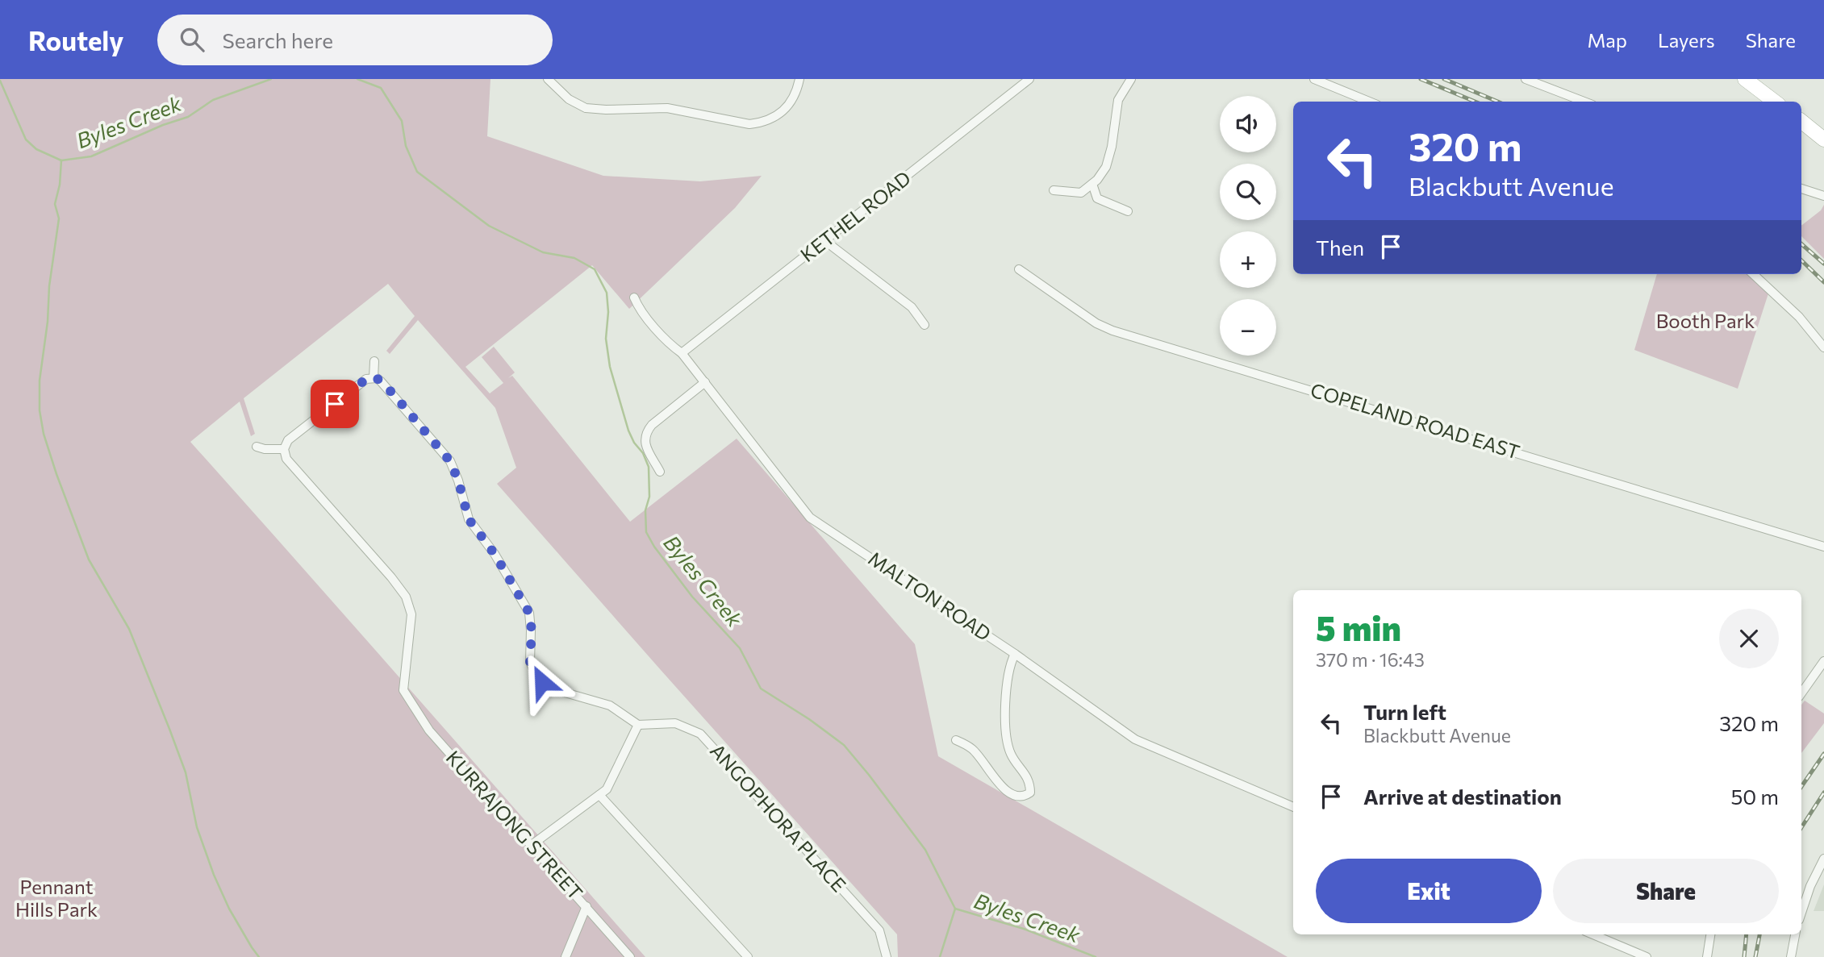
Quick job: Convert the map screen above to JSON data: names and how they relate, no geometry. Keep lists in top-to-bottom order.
{
  "streets": {
    "street": [
      "KETHEL ROAD",
      "COPELAND ROAD EAST",
      "MALTON ROAD",
      "ANGOPHORA PLACE",
      "KURRAJONG STREET"
    ]
  },
  "crossings": [
    ["KETHEL ROAD", "MALTON ROAD"]
  ],
  "water": ["Byles Creek"],
  "parks": ["Booth Park", "Pennant Hills Park"],
  "page": {
    "header": "Routely",
    "search": "Search here",
    "nav": ["Map", "Layers", "Share"],
    "map_buttons": ["+", "−"],
    "turn": ["320 m", "Blackbutt Avenue"],
    "then": "Then",
    "heading": ["5 min", "370 m · 16:43"],
    "list": [
      {
        "name": "Turn left",
        "note": "Blackbutt Avenue",
        "value": "320 m"
      },
      {
        "name": "Arrive at destination",
        "value": "50 m"
      }
    ],
    "buttons": ["Exit", "Share"]
  }
}
